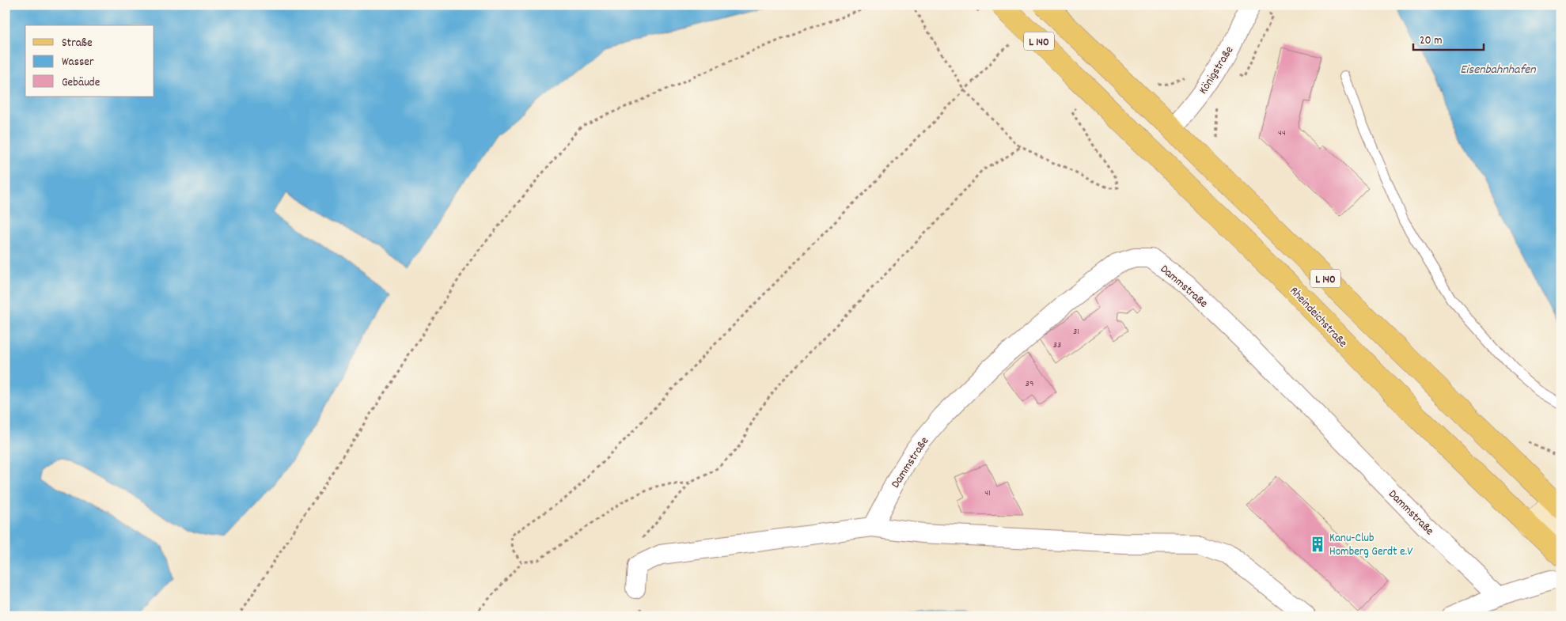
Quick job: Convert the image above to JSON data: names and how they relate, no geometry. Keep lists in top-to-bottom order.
{
  "streets": {
    "main road": ["L 140", "Rheindeichstraße"],
    "street": ["Königstraße", "Dammstraße"]
  },
  "crossings": [
    ["L 140", "Königstraße"]
  ],
  "water": ["Eisenbahnhafen"],
  "places": {
    "building": ["Kanu-Club Homberg Gerdt e.V"]
  },
  "house_numbers": [
    "44",
    "31",
    "33",
    "39",
    "41"
  ],
  "legend": ["Straße", "Wasser", "Gebäude"],
  "scale_bar": "20 m"
}
